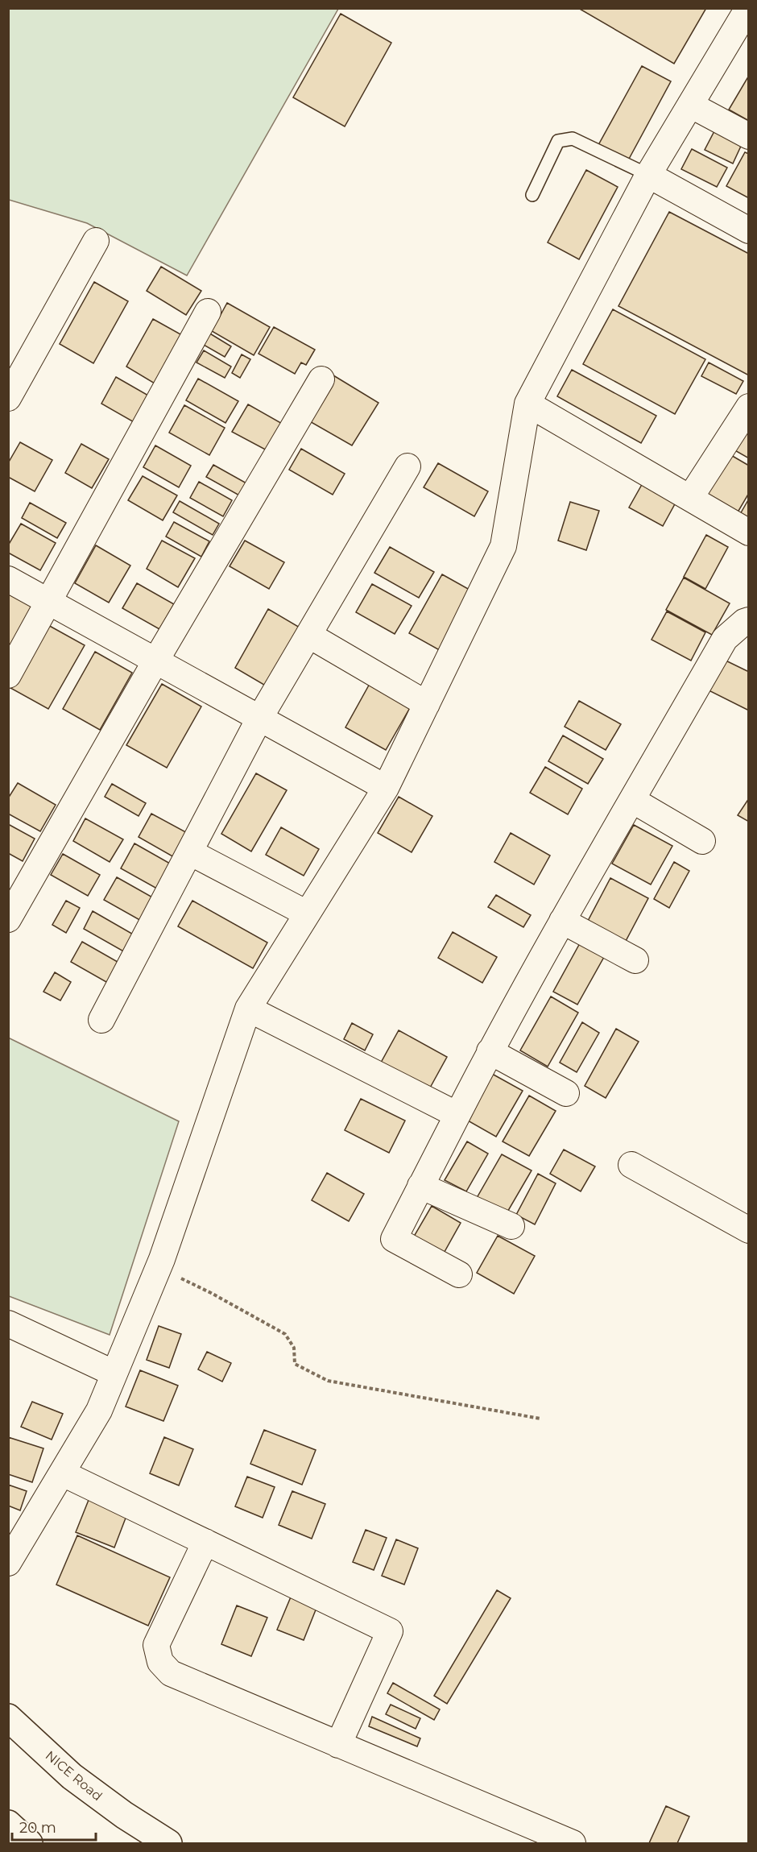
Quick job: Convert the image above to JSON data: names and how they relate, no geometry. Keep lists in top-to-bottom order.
{
  "streets": {
    "highway": ["NICE Road"]
  },
  "scale_bar": "20 m"
}
